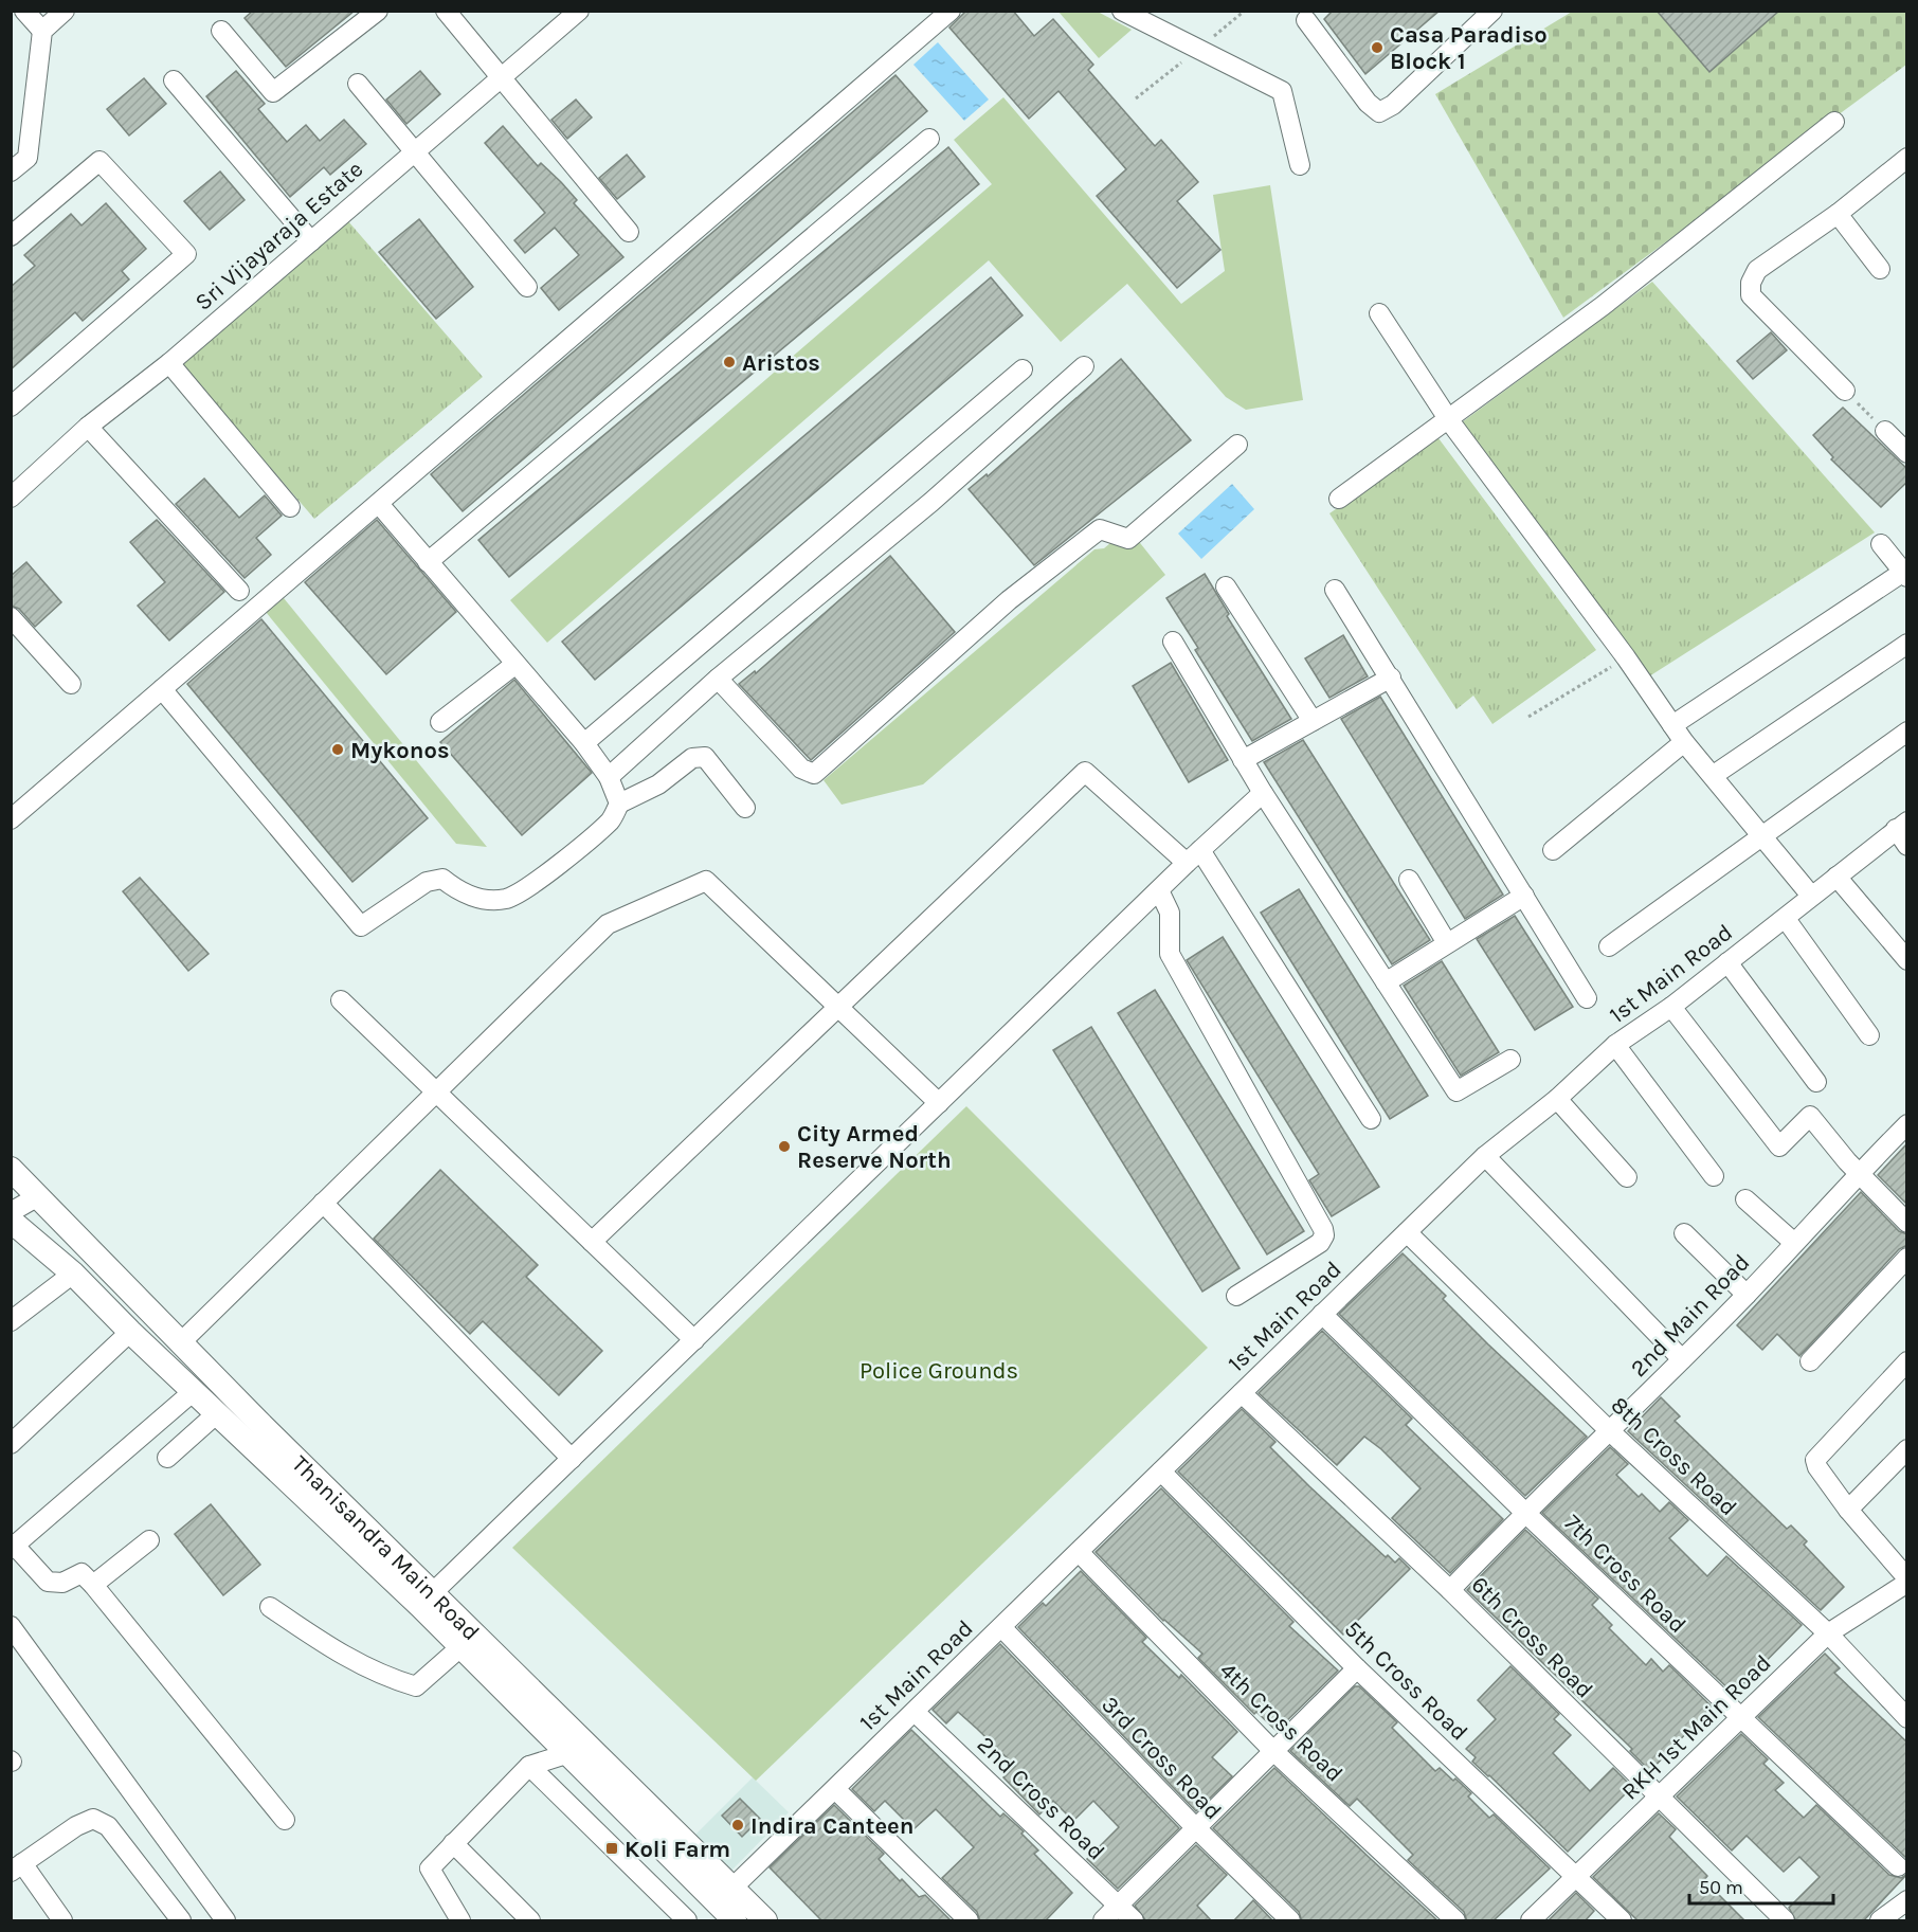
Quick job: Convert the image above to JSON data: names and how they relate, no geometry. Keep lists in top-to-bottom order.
{
  "streets": {
    "main road": ["Thanisandra Main Road"],
    "street": [
      "Sri Vijayaraja Estate",
      "1st Main Road",
      "2nd Main Road",
      "8th Cross Road",
      "7th Cross Road",
      "6th Cross Road",
      "5th Cross Road",
      "4th Cross Road",
      "RKH 1st Main Road",
      "3rd Cross Road",
      "2nd Cross Road"
    ]
  },
  "crossings": [
    ["1st Main Road", "8th Cross Road"],
    ["1st Main Road", "Thanisandra Main Road"],
    ["1st Main Road", "7th Cross Road"],
    ["1st Main Road", "6th Cross Road"],
    ["1st Main Road", "5th Cross Road"],
    ["1st Main Road", "4th Cross Road"],
    ["1st Main Road", "3rd Cross Road"],
    ["1st Main Road", "2nd Cross Road"],
    ["2nd Main Road", "8th Cross Road"],
    ["2nd Main Road", "7th Cross Road"],
    ["2nd Main Road", "6th Cross Road"],
    ["8th Cross Road", "RKH 1st Main Road"],
    ["7th Cross Road", "RKH 1st Main Road"],
    ["6th Cross Road", "RKH 1st Main Road"],
    ["5th Cross Road", "RKH 1st Main Road"]
  ],
  "parks": ["Police Grounds"],
  "places": {
    "other": [
      "Casa Paradiso Block 1",
      "Aristos",
      "Mykonos",
      "City Armed Reserve North",
      "Indira Canteen"
    ],
    "transit": ["Koli Farm"]
  },
  "scale_bar": "50 m"
}
